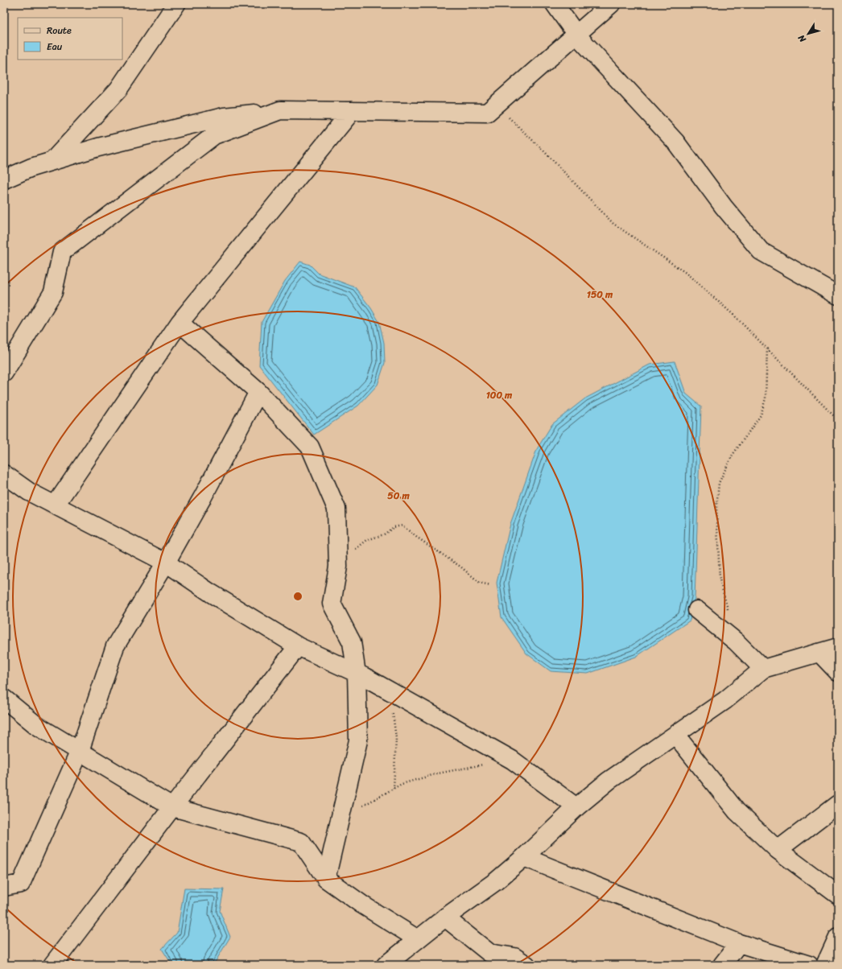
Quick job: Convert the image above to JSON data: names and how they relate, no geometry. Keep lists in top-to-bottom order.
{
  "legend": ["Route", "Eau"],
  "north": "bottom left",
  "rings": ["150 m", "100 m", "50 m"]
}
